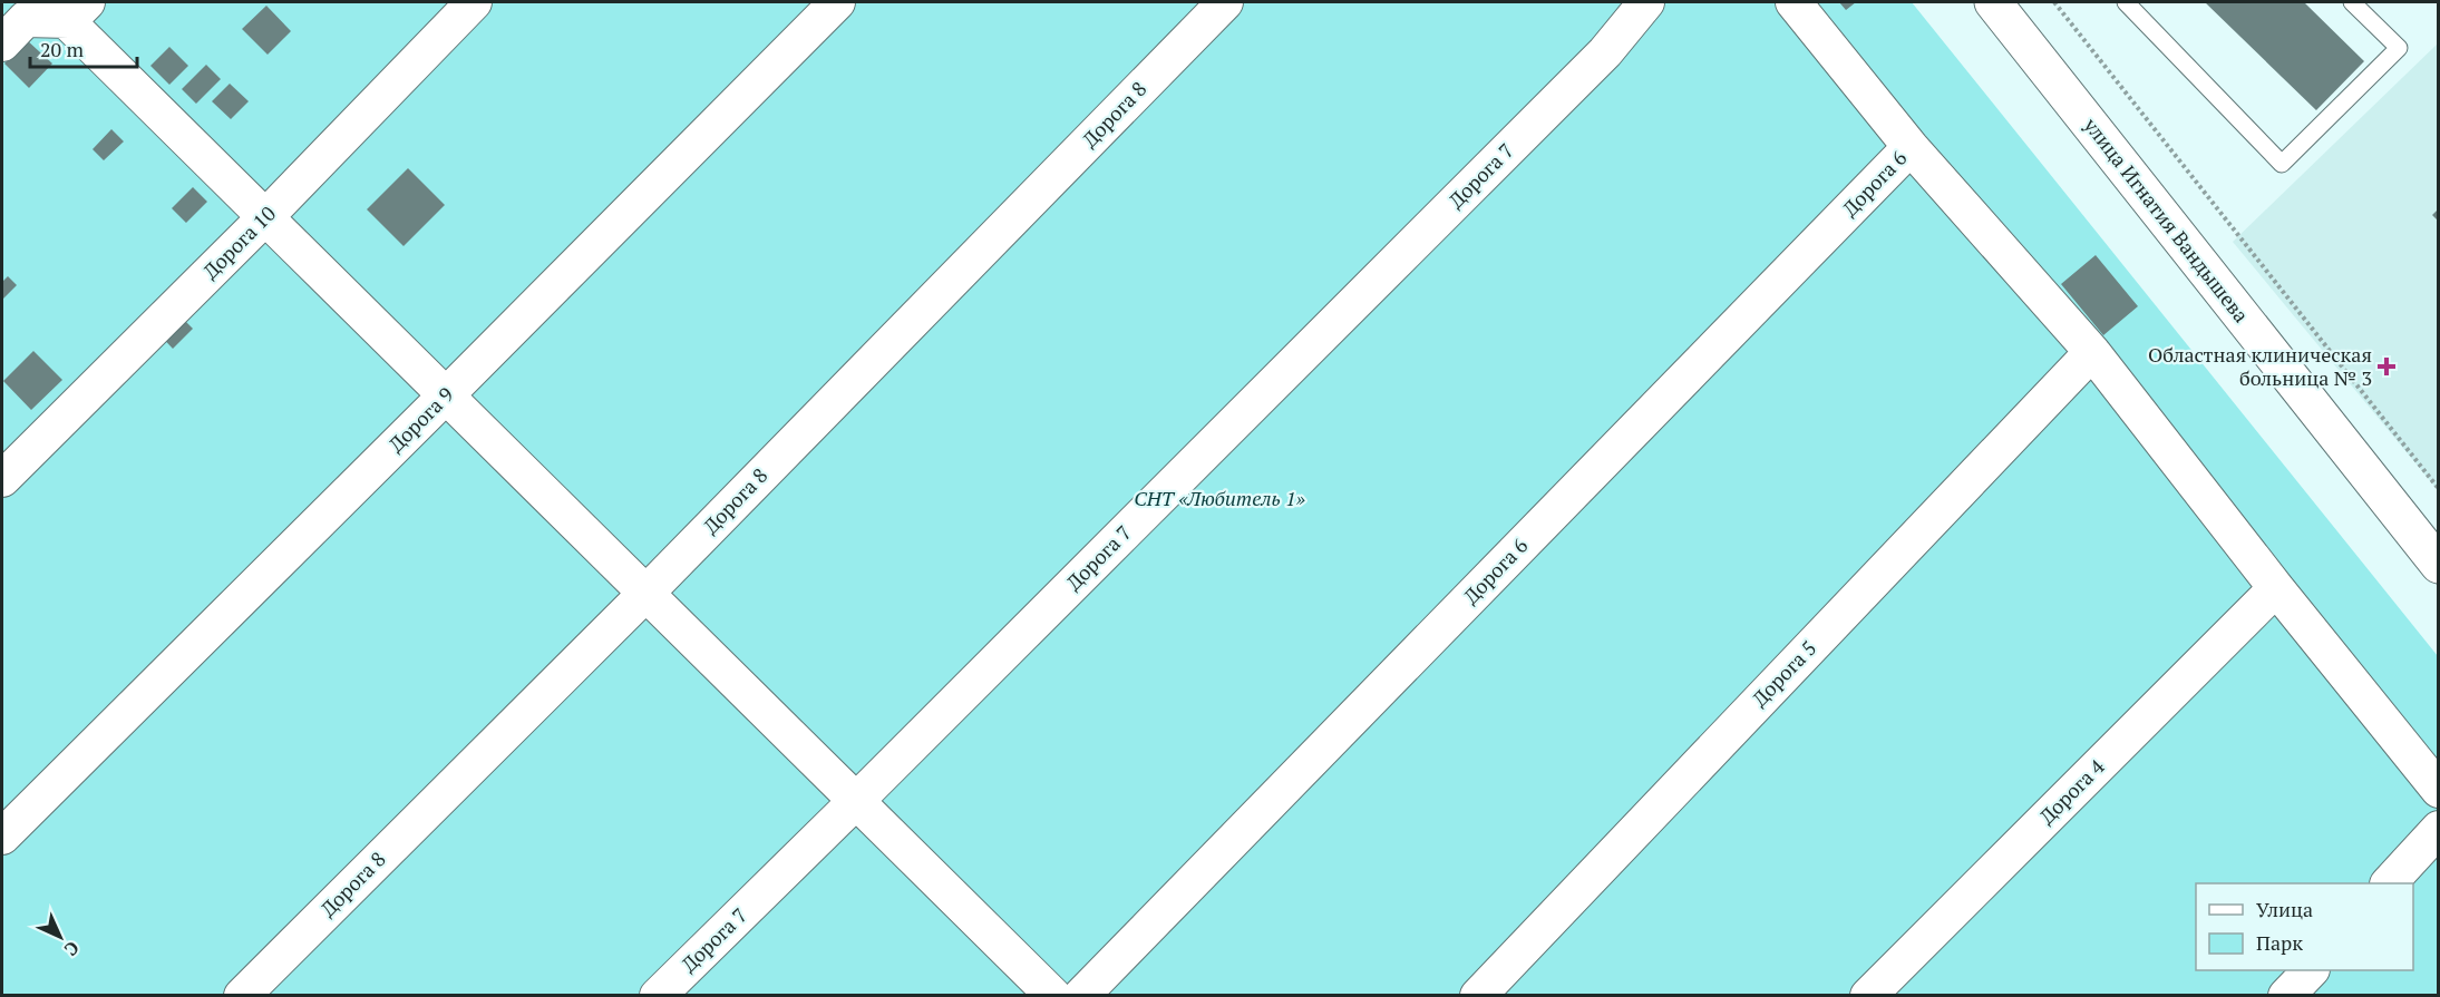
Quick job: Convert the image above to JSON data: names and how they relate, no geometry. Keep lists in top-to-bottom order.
{
  "streets": {
    "street": [
      "Дорога 8",
      "Дорога 7",
      "Дорога 6",
      "улица Игнатия Вандышева",
      "Дорога 10",
      "Дорога 9",
      "Дорога 5",
      "Дорога 4"
    ]
  },
  "parks": ["СНТ «Любитель 1»"],
  "places": {
    "health": ["Областная клиническая больница № 3"]
  },
  "legend": ["Улица", "Парк"],
  "scale_bar": "20 m",
  "north": "bottom right"
}
